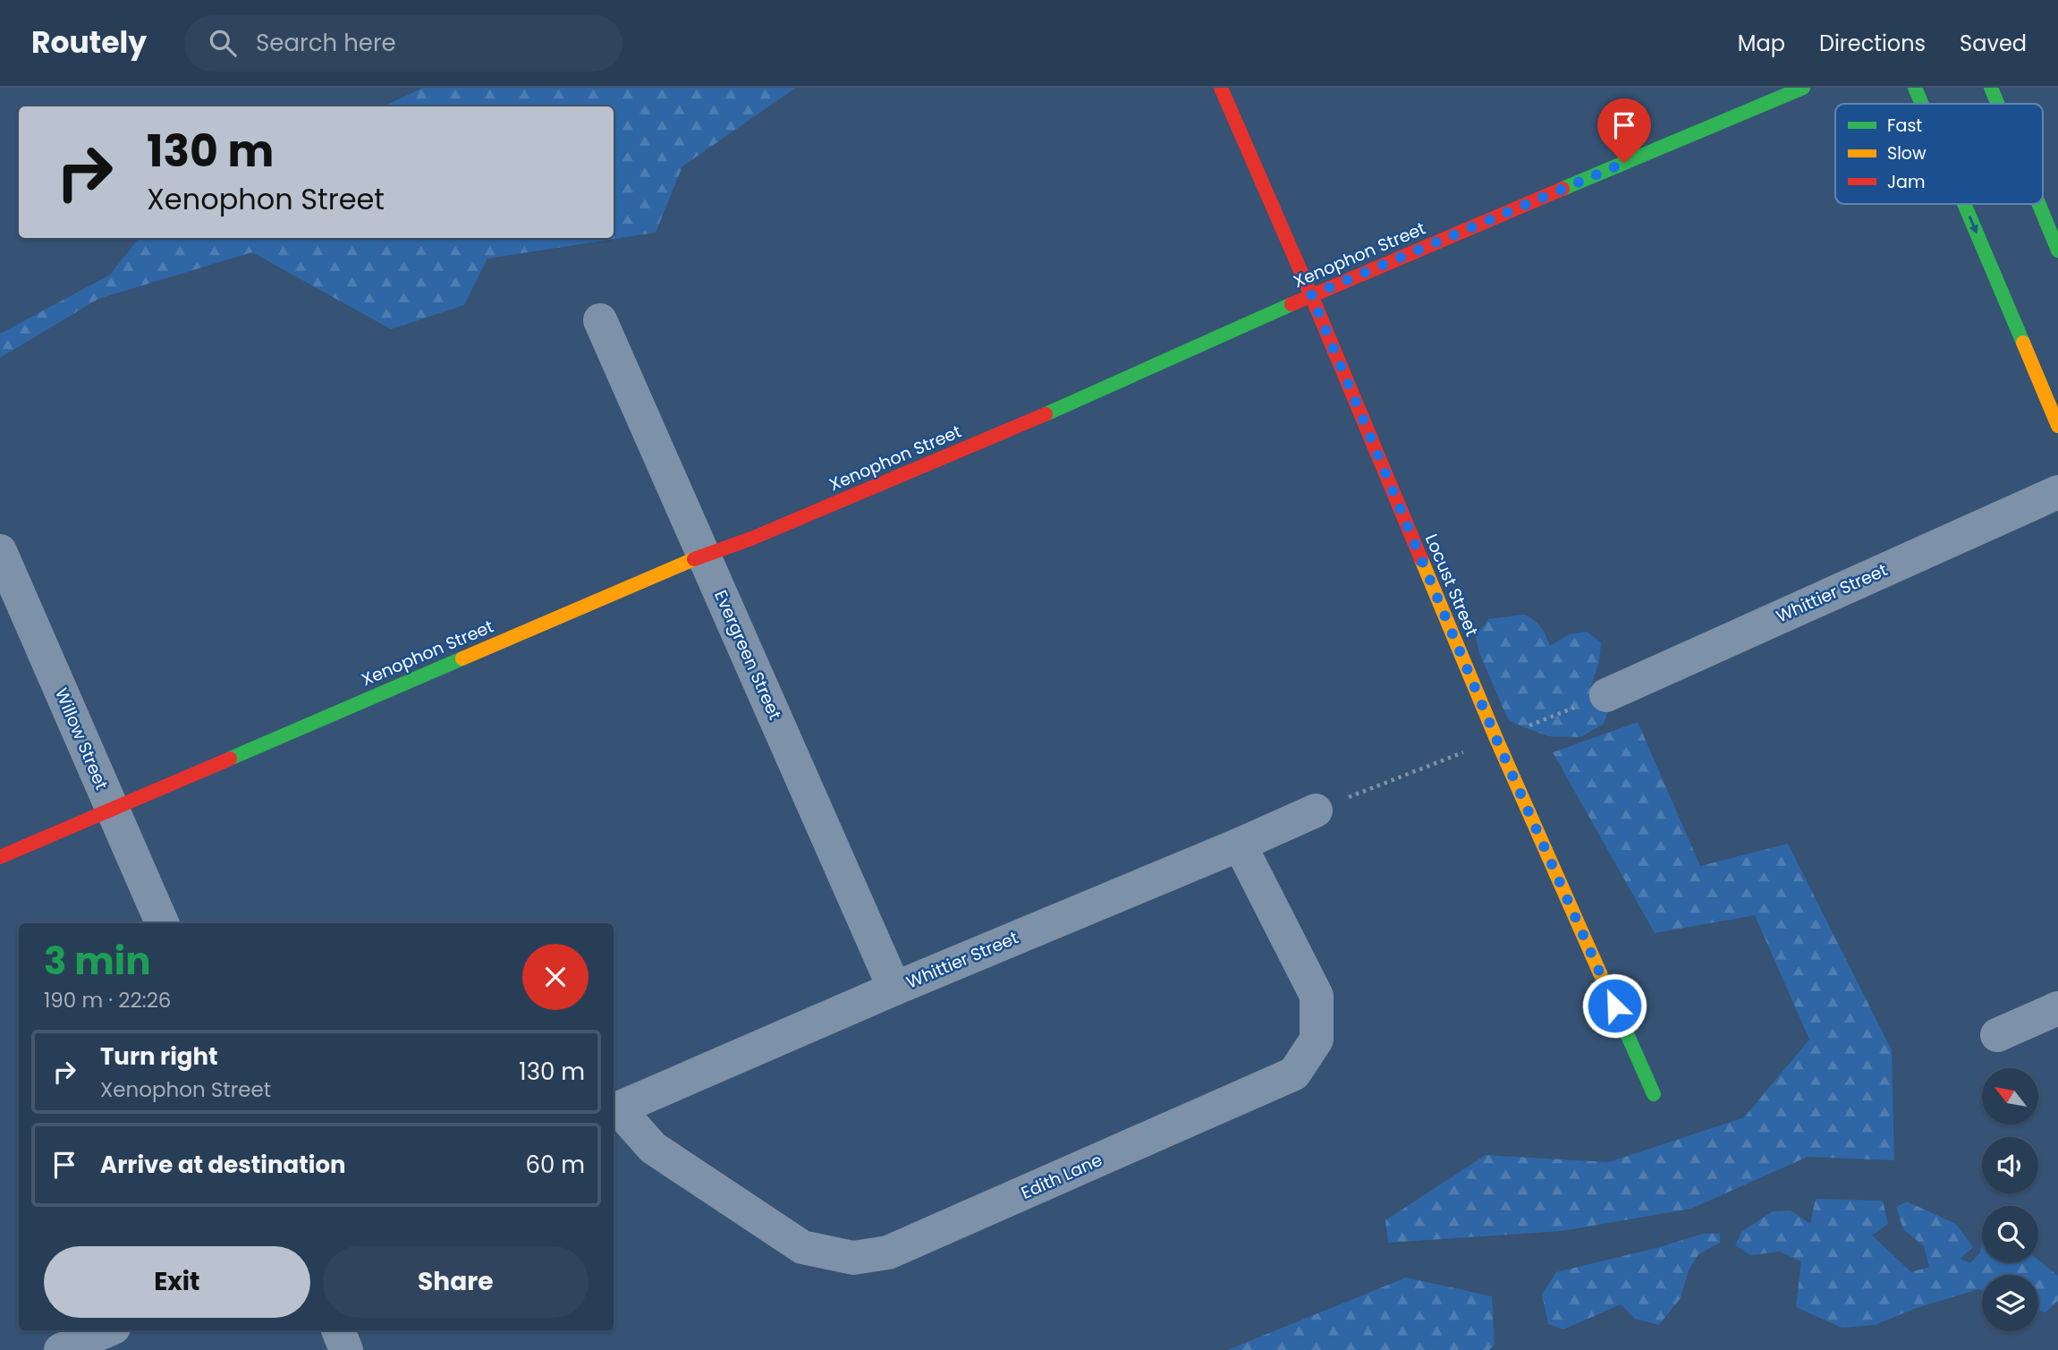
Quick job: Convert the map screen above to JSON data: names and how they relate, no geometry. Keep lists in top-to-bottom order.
{
  "streets": {
    "street": [
      "Xenophon Street",
      "Locust Street",
      "Whittier Street",
      "Evergreen Street",
      "Willow Street",
      "Edith Lane"
    ]
  },
  "crossings": [
    ["Xenophon Street", "Locust Street"],
    ["Xenophon Street", "Evergreen Street"],
    ["Xenophon Street", "Willow Street"],
    ["Whittier Street", "Evergreen Street"],
    ["Whittier Street", "Edith Lane"]
  ],
  "legend": ["Fast", "Slow", "Jam"],
  "north": "top left",
  "page": {
    "header": "Routely",
    "search": "Search here",
    "nav": ["Map", "Directions", "Saved"],
    "turn": ["130 m", "Xenophon Street"],
    "heading": ["3 min", "190 m · 22:26"],
    "list": [
      {
        "name": "Turn right",
        "note": "Xenophon Street",
        "value": "130 m"
      },
      {
        "name": "Arrive at destination",
        "value": "60 m"
      }
    ],
    "buttons": ["Exit", "Share"]
  }
}
